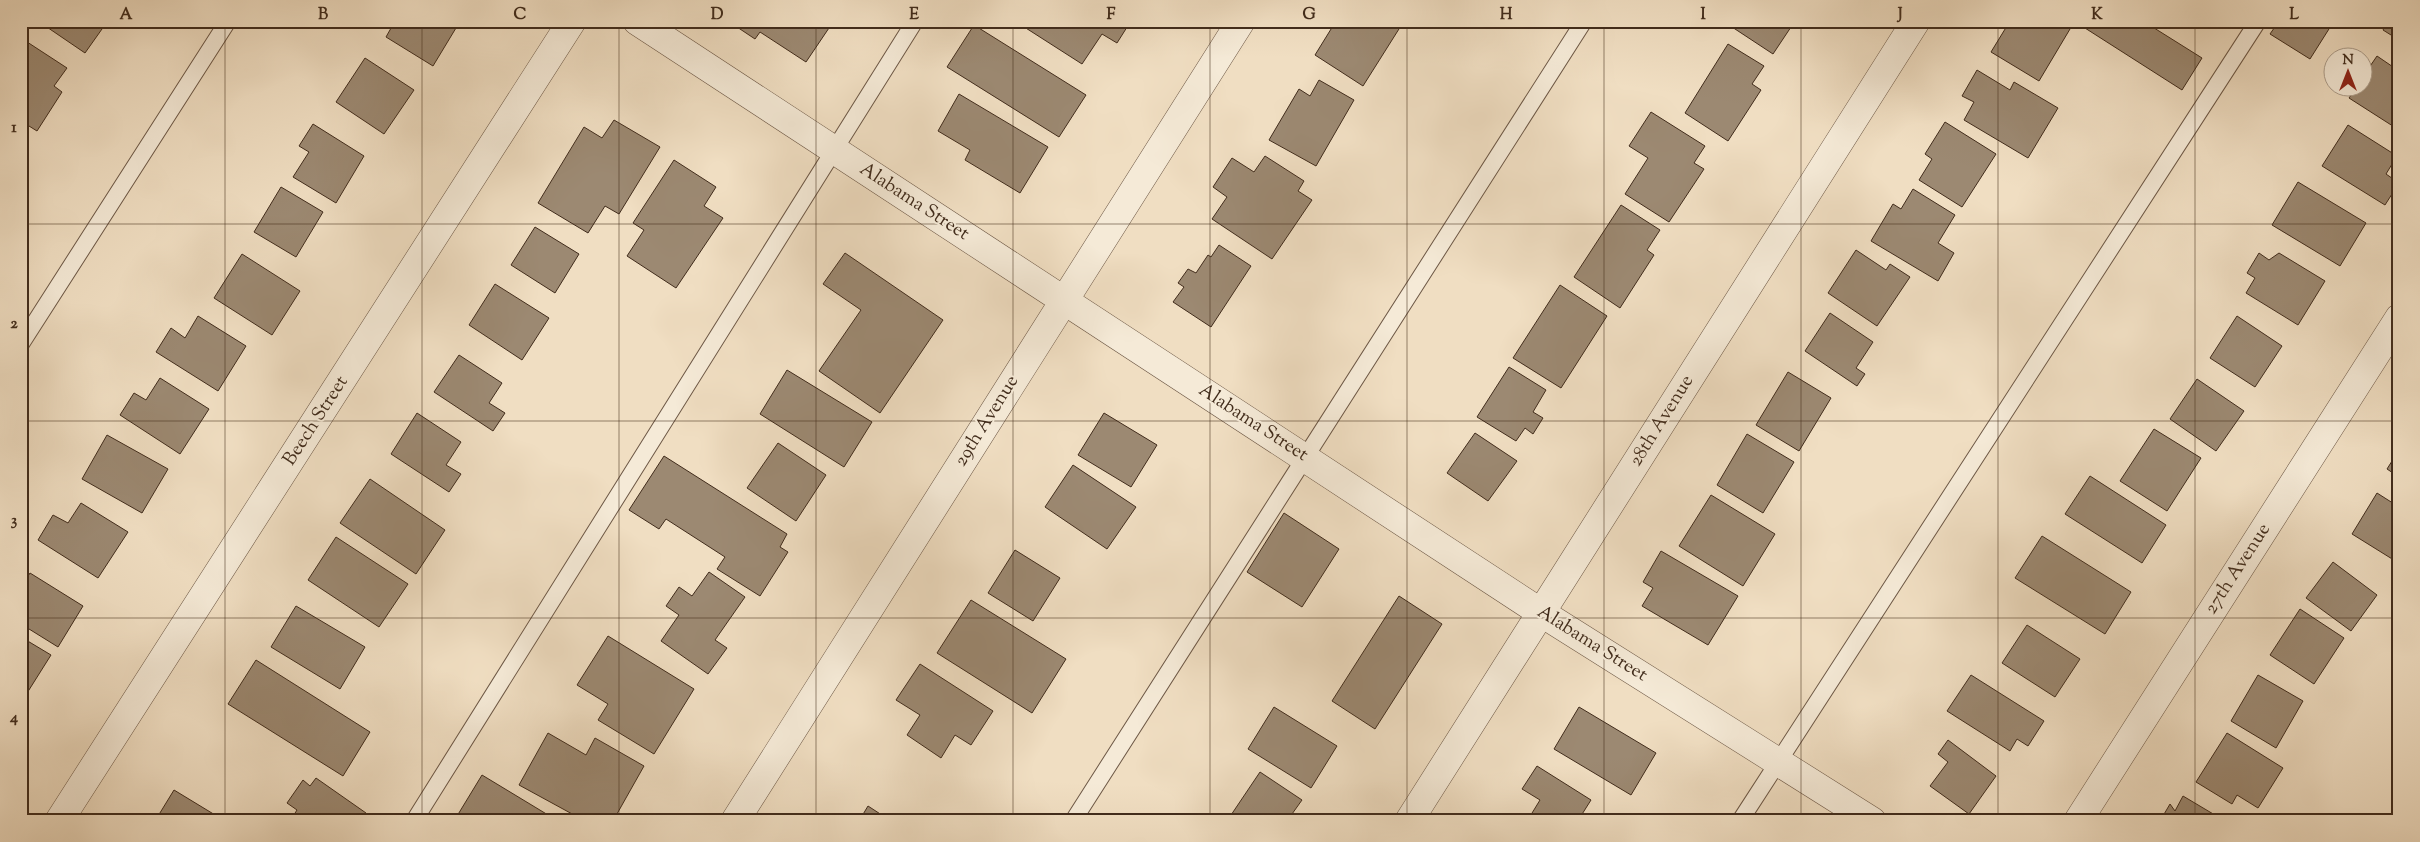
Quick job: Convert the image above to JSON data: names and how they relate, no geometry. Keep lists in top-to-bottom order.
{
  "streets": {
    "street": [
      "Alabama Street",
      "Beech Street",
      "29th Avenue",
      "28th Avenue",
      "27th Avenue"
    ]
  },
  "crossings": [
    ["Alabama Street", "29th Avenue"],
    ["Alabama Street", "28th Avenue"]
  ],
  "north": "top",
  "grid": {
    "columns": [
      "A",
      "B",
      "C",
      "D",
      "E",
      "F",
      "G",
      "H",
      "I",
      "J",
      "K",
      "L"
    ],
    "rows": [
      "1",
      "2",
      "3",
      "4"
    ]
  }
}
